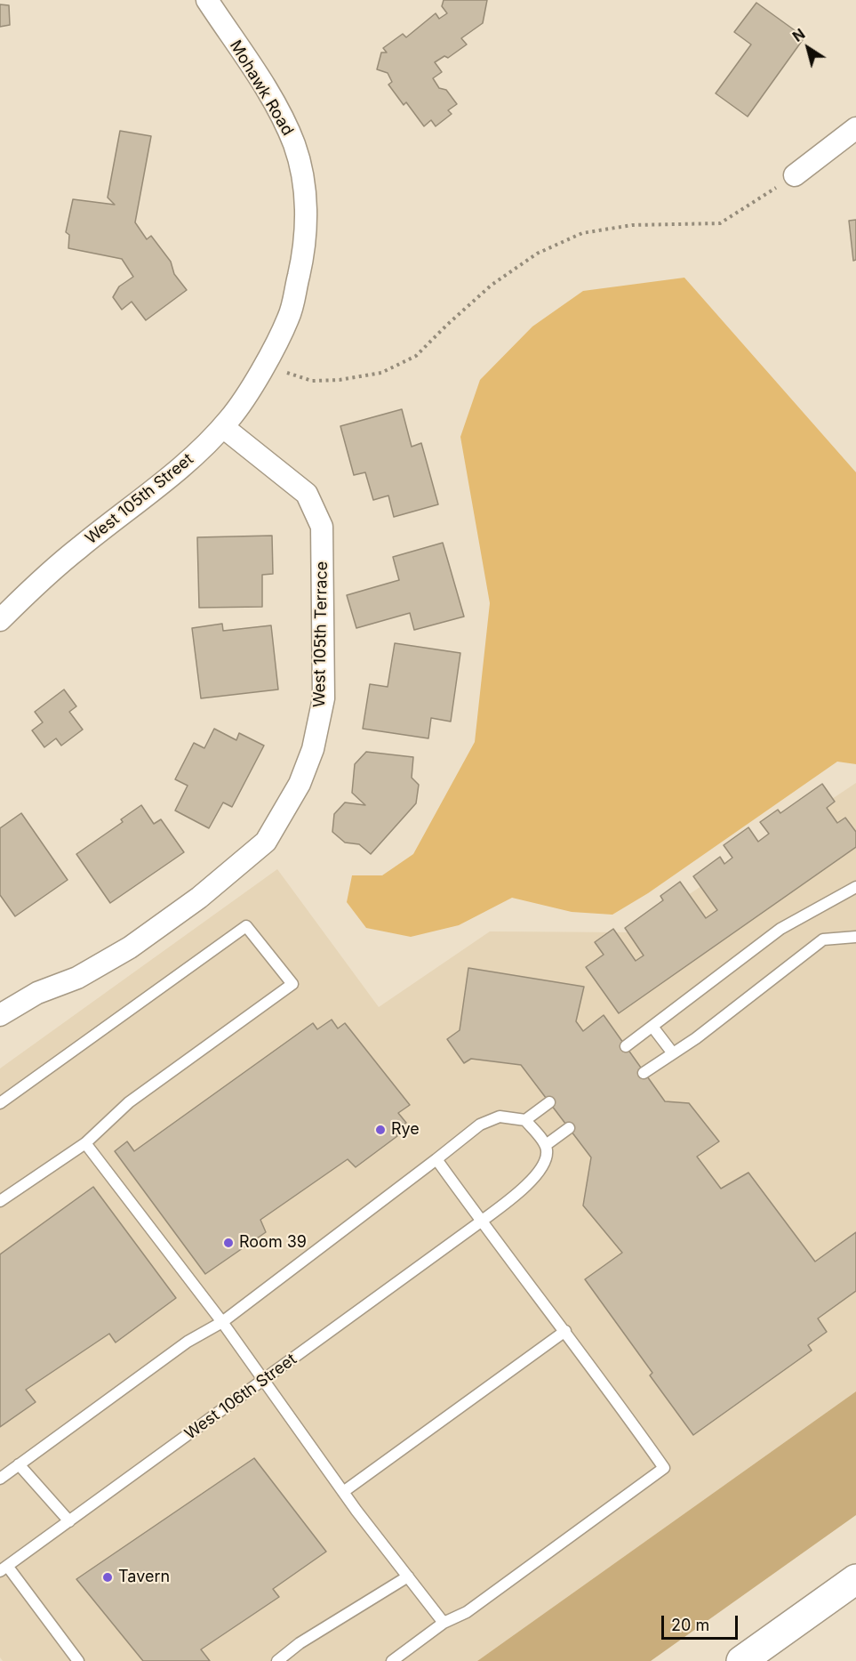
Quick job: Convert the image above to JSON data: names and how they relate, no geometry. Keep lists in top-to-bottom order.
{
  "streets": {
    "street": ["Mohawk Road", "West 105th Street", "West 105th Terrace"],
    "lane": ["West 106th Street"]
  },
  "crossings": [
    ["Mohawk Road", "West 105th Street"],
    ["West 105th Street", "West 105th Terrace"]
  ],
  "places": ["Rye", "Room 39", "Tavern"],
  "scale_bar": "20 m",
  "north": "top left"
}
